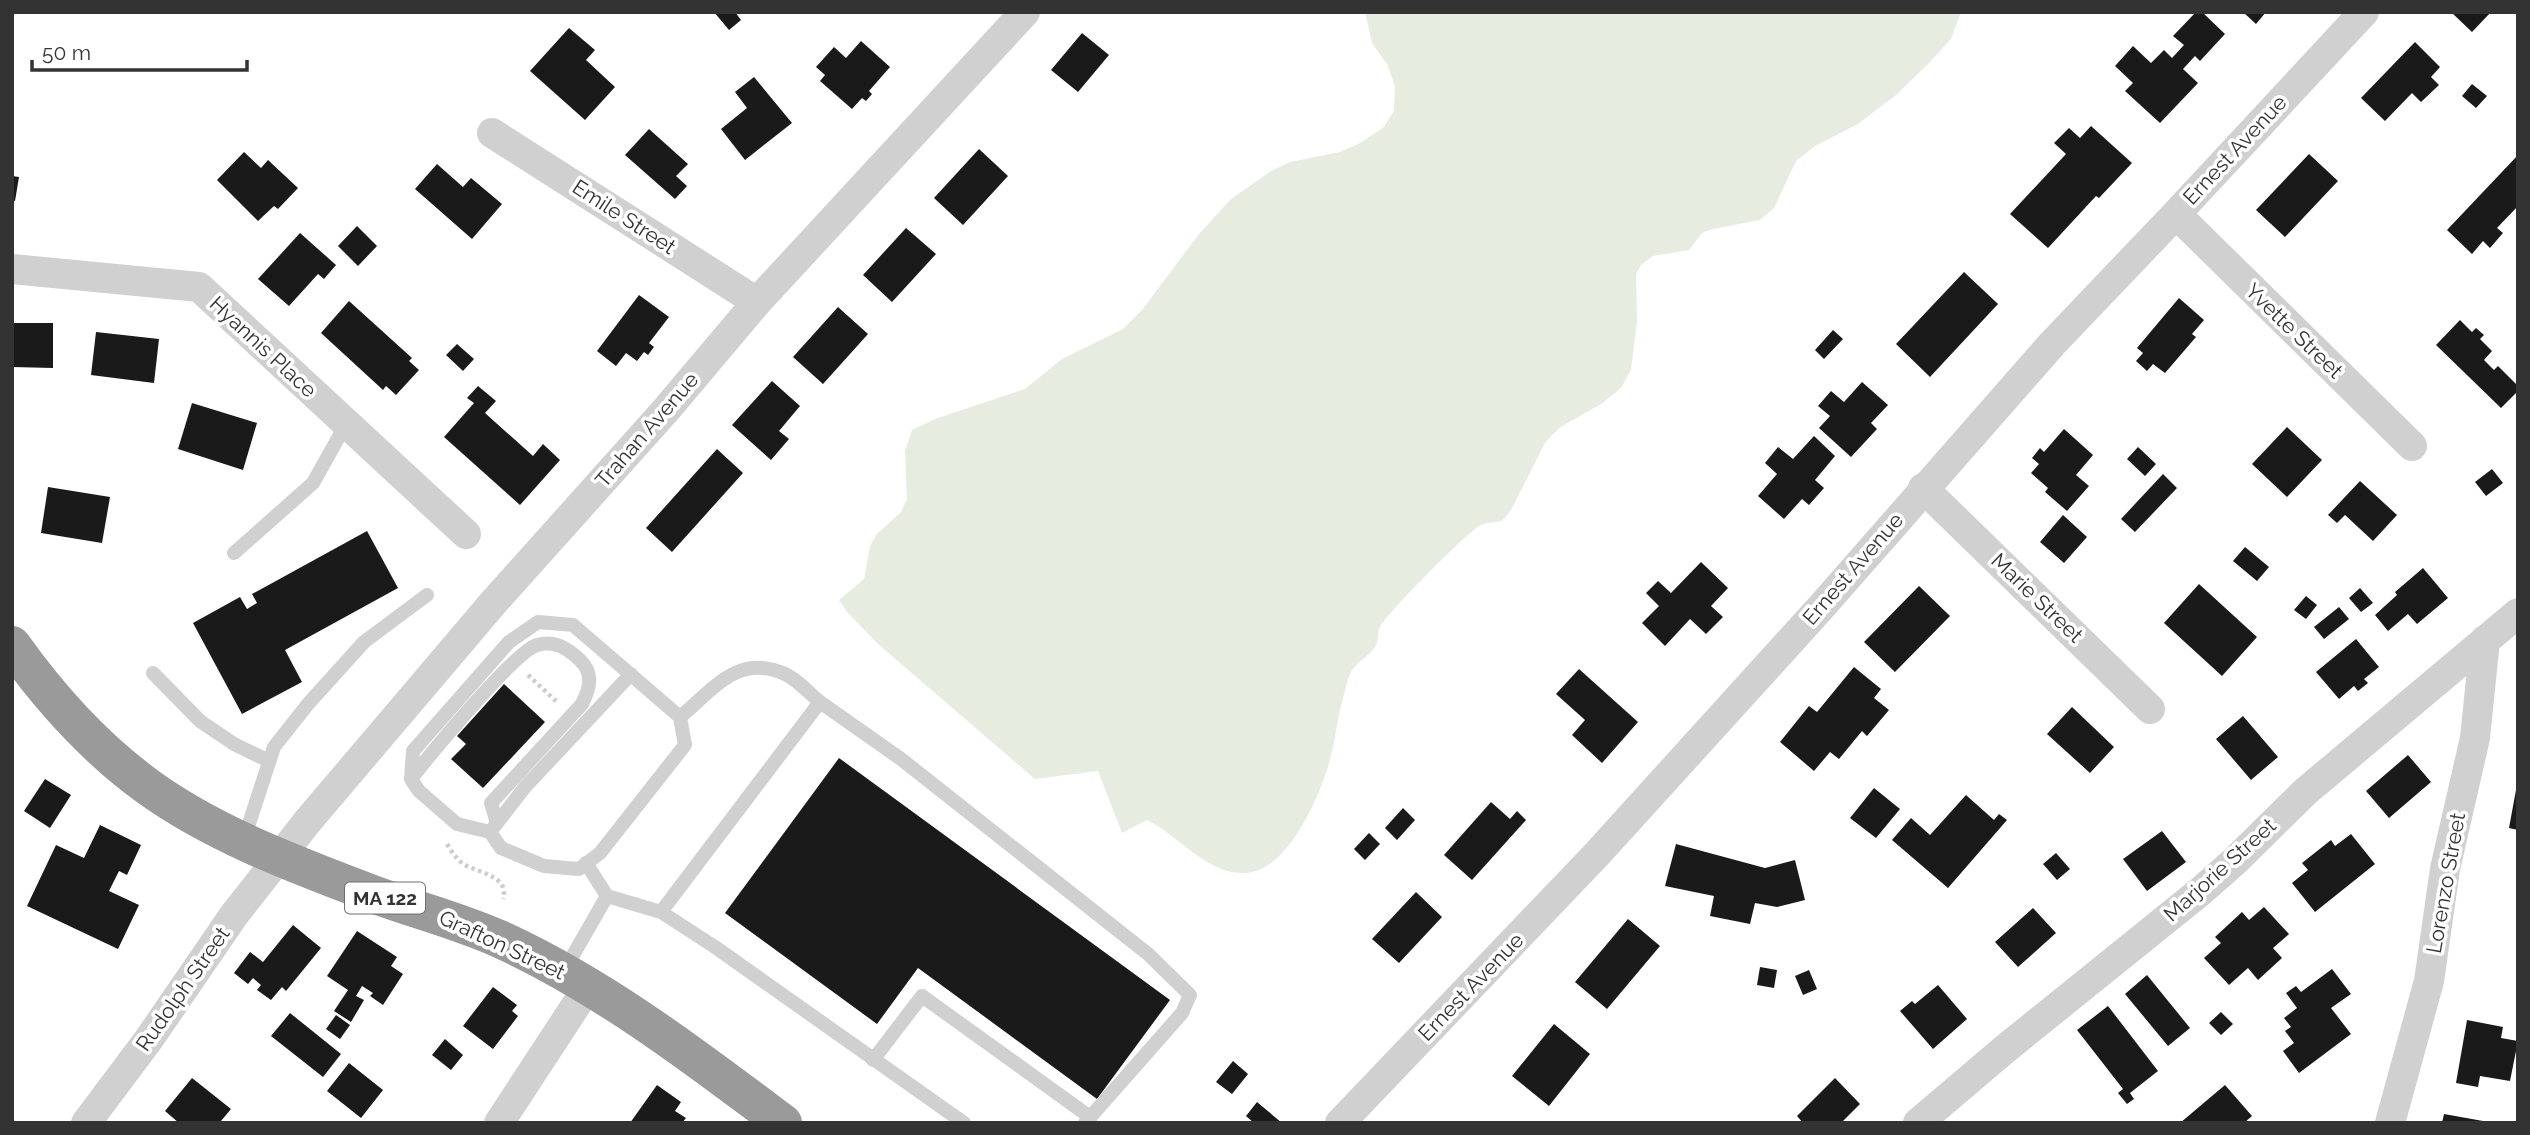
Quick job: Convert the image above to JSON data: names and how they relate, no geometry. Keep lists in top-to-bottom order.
{
  "streets": {
    "highway": ["MA 122", "Grafton Street"],
    "street": [
      "Ernest Avenue",
      "Emile Street",
      "Yvette Street",
      "Hyannis Place",
      "Trahan Avenue",
      "Marie Street",
      "Marjorie Street",
      "Lorenzo Street",
      "Rudolph Street"
    ]
  },
  "crossings": [
    ["Ernest Avenue", "Yvette Street"],
    ["Ernest Avenue", "Marie Street"],
    ["Emile Street", "Trahan Avenue"],
    ["Trahan Avenue", "Grafton Street"],
    ["Trahan Avenue", "Rudolph Street"],
    ["Marjorie Street", "Lorenzo Street"],
    ["Grafton Street", "Rudolph Street"]
  ],
  "scale_bar": "50 m"
}
